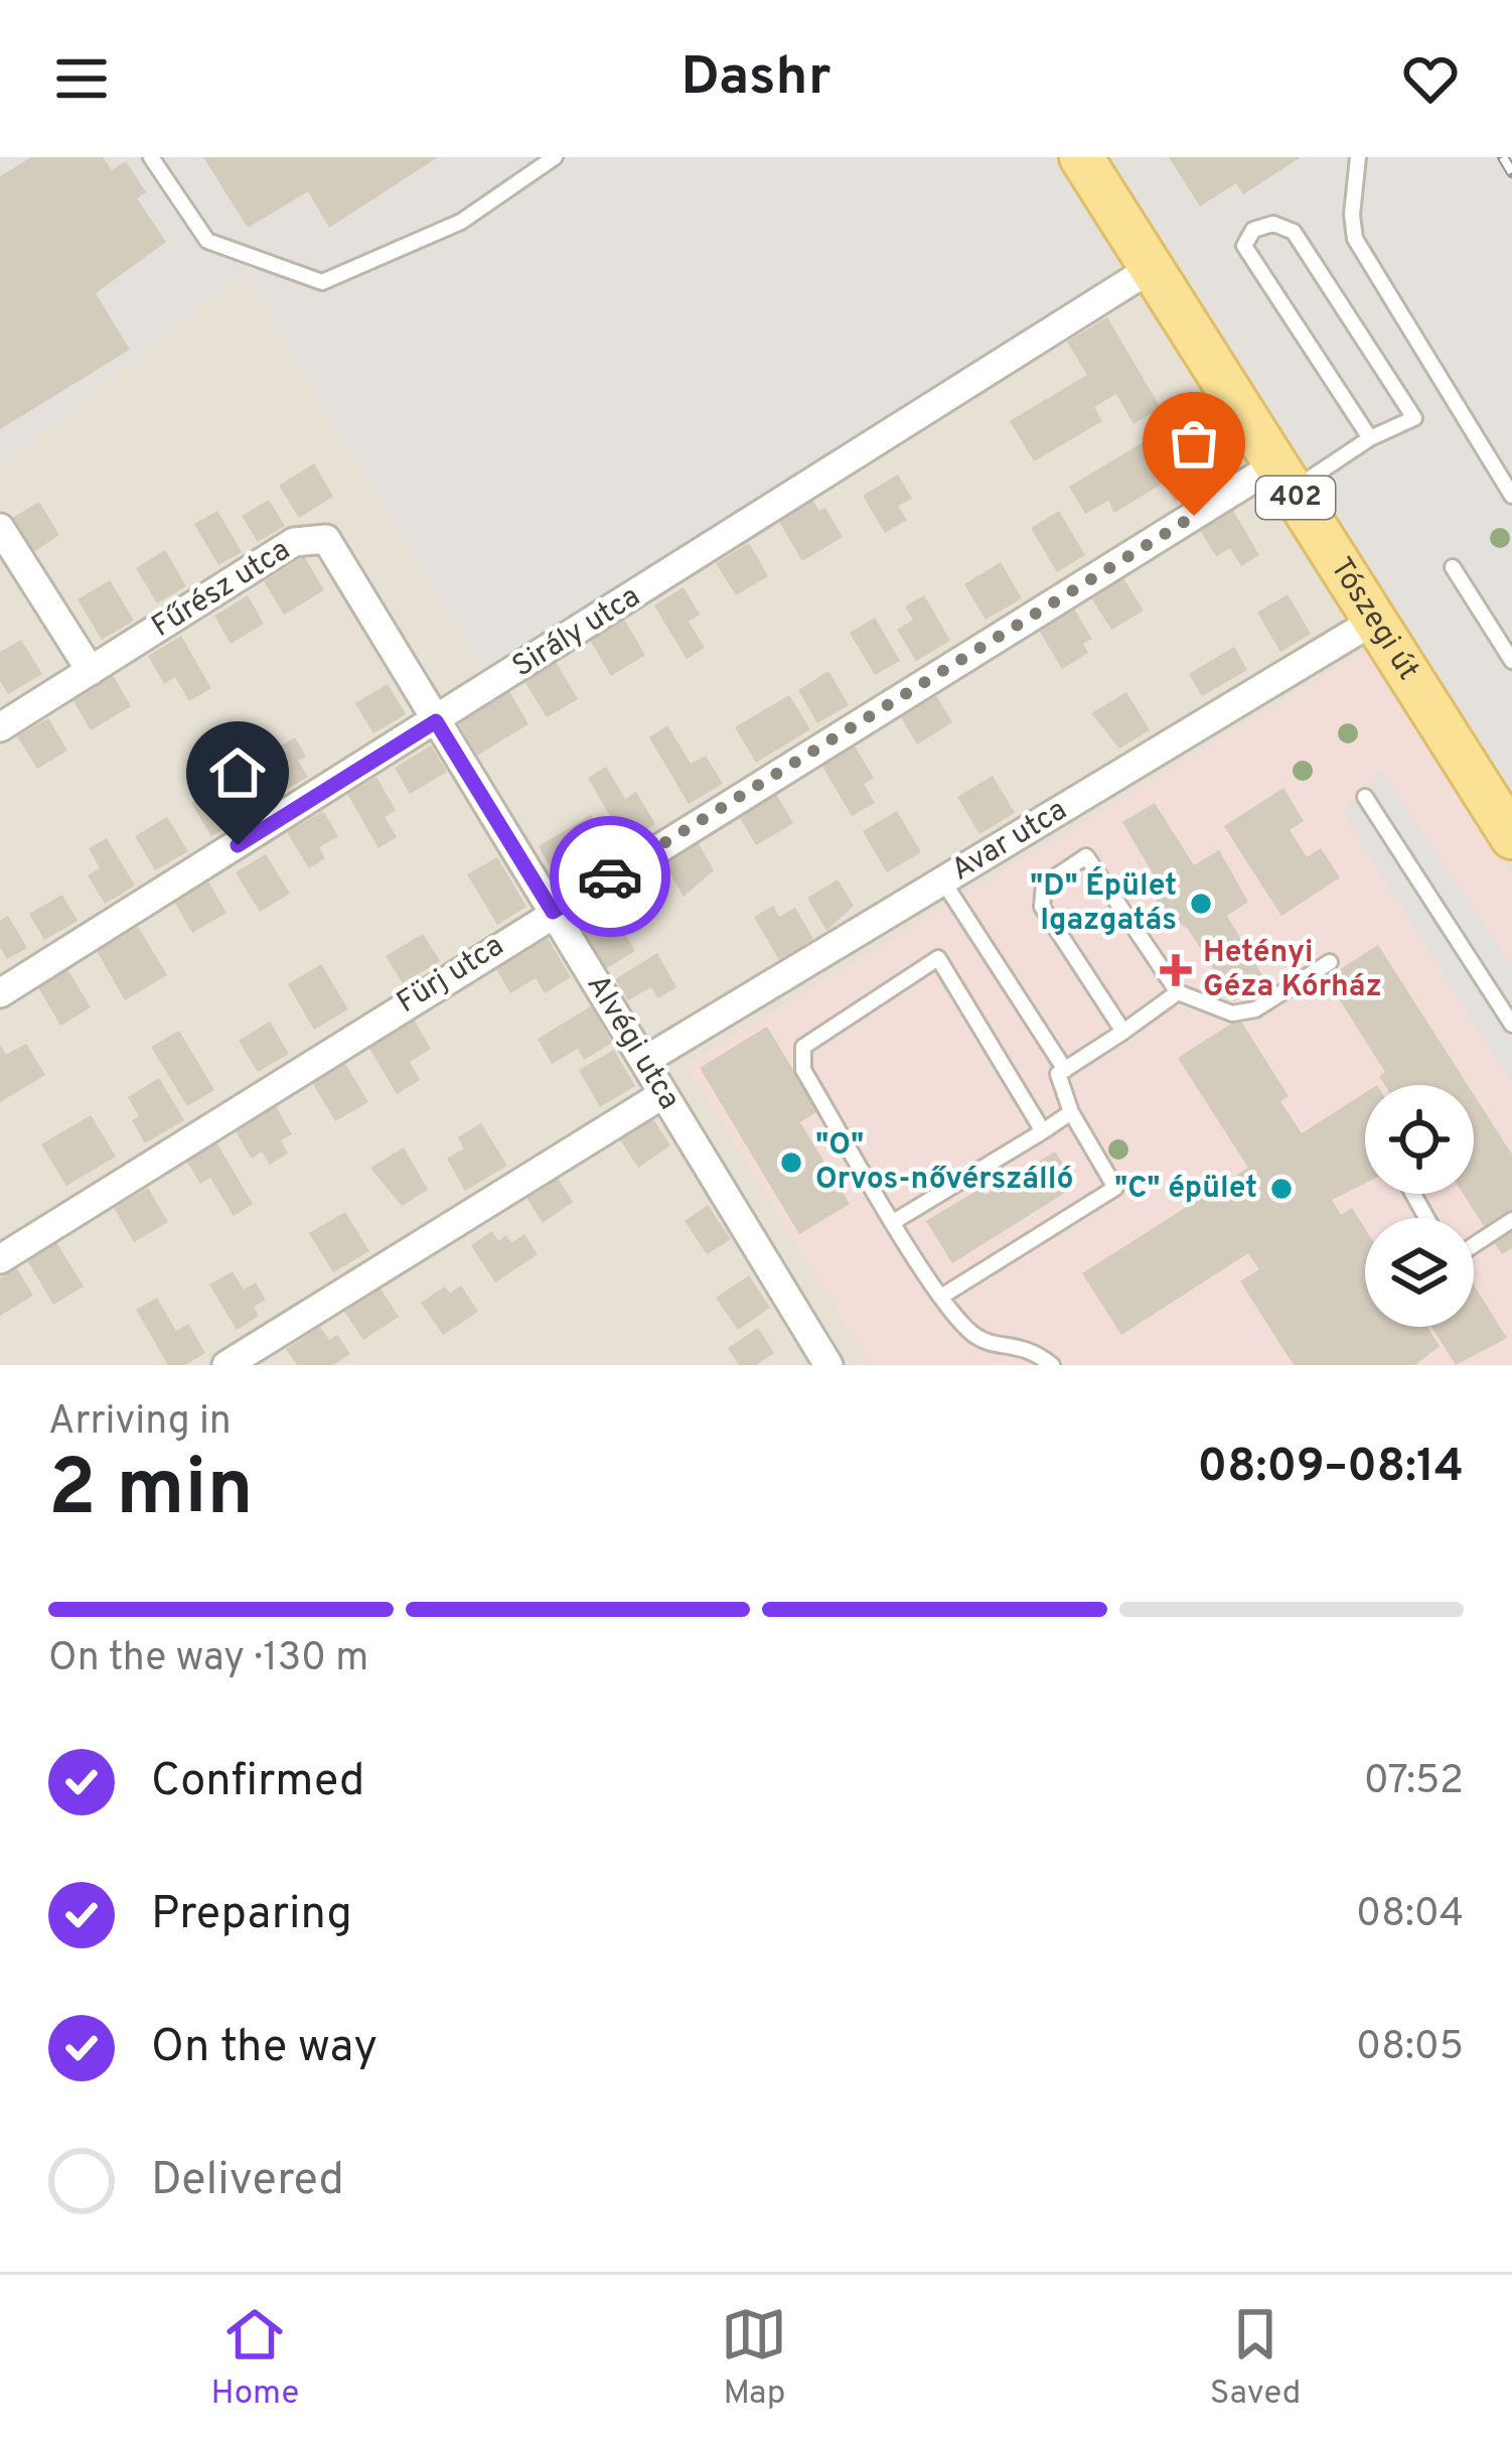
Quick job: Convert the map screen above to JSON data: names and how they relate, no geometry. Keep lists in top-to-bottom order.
{
  "streets": {
    "main road": ["402", "Tószegi út"],
    "street": [
      "Fűrész utca",
      "Sirály utca",
      "Avar utca",
      "Fürj utca",
      "Alvégi utca"
    ]
  },
  "crossings": [
    ["Fűrész utca", "Sirály utca"],
    ["Fűrész utca", "Alvégi utca"],
    ["Tószegi út", "Sirály utca"],
    ["Tószegi út", "Avar utca"],
    ["Tószegi út", "Fürj utca"],
    ["Sirály utca", "Alvégi utca"],
    ["Avar utca", "Alvégi utca"],
    ["Fürj utca", "Alvégi utca"]
  ],
  "places": {
    "other": ["\"D\" Épület Igazgatás", "\"O\" Orvos-nővérszálló", "\"C\" épület"],
    "health": ["Hetényi Géza Kórház"]
  },
  "page": {
    "header": "Dashr",
    "heading": ["2 min", "Arriving in", "08:09–08:14"],
    "bar": "On the way · 130 m",
    "list": [
      ["Confirmed", "07:52"],
      ["Preparing", "08:04"],
      ["On the way", "08:05"],
      "Delivered"
    ],
    "tabs": ["Home", "Map", "Saved"]
  }
}
